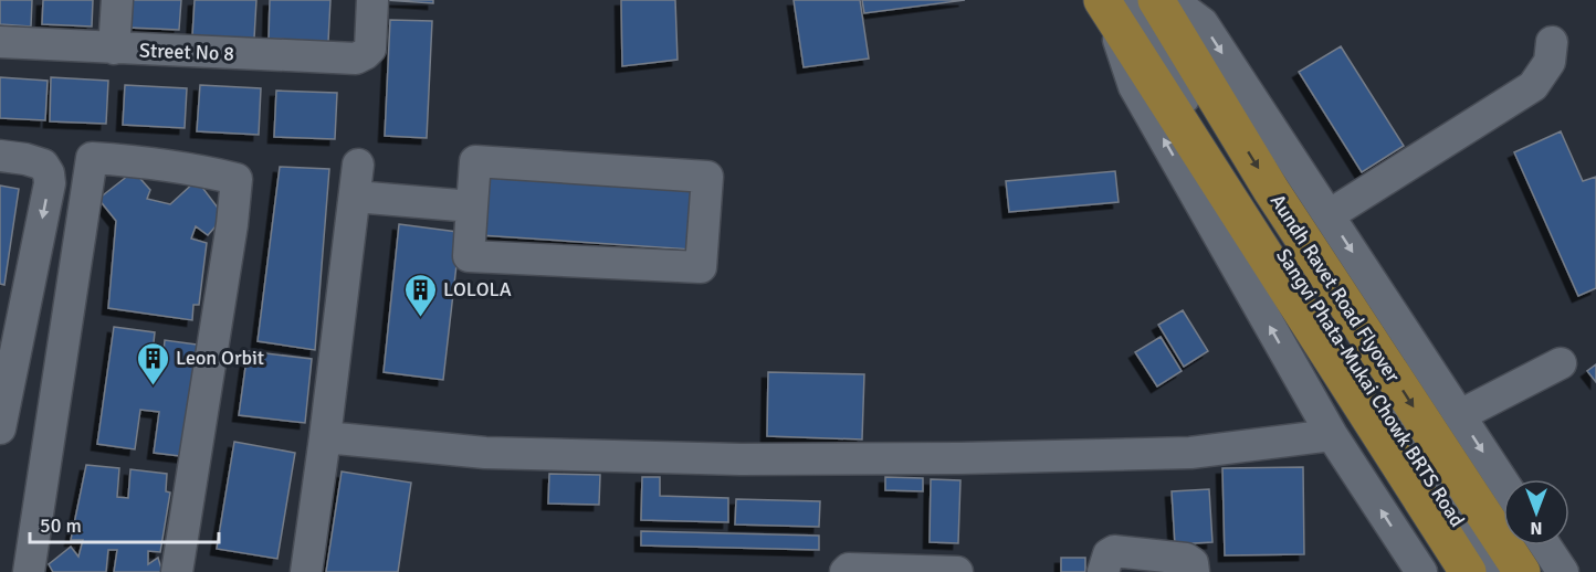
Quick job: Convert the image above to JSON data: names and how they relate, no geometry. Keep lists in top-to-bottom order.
{
  "streets": {
    "main road": ["Aundh Ravet Road Flyover"],
    "street": ["Street No 8", "Sangvi Phata-Mukai Chowk BRTS Road"]
  },
  "crossings": [
    ["Aundh Ravet Road Flyover", "Sangvi Phata-Mukai Chowk BRTS Road"]
  ],
  "places": {
    "building": ["LOLOLA", "Leon Orbit"]
  },
  "scale_bar": "50 m",
  "north": "bottom"
}
